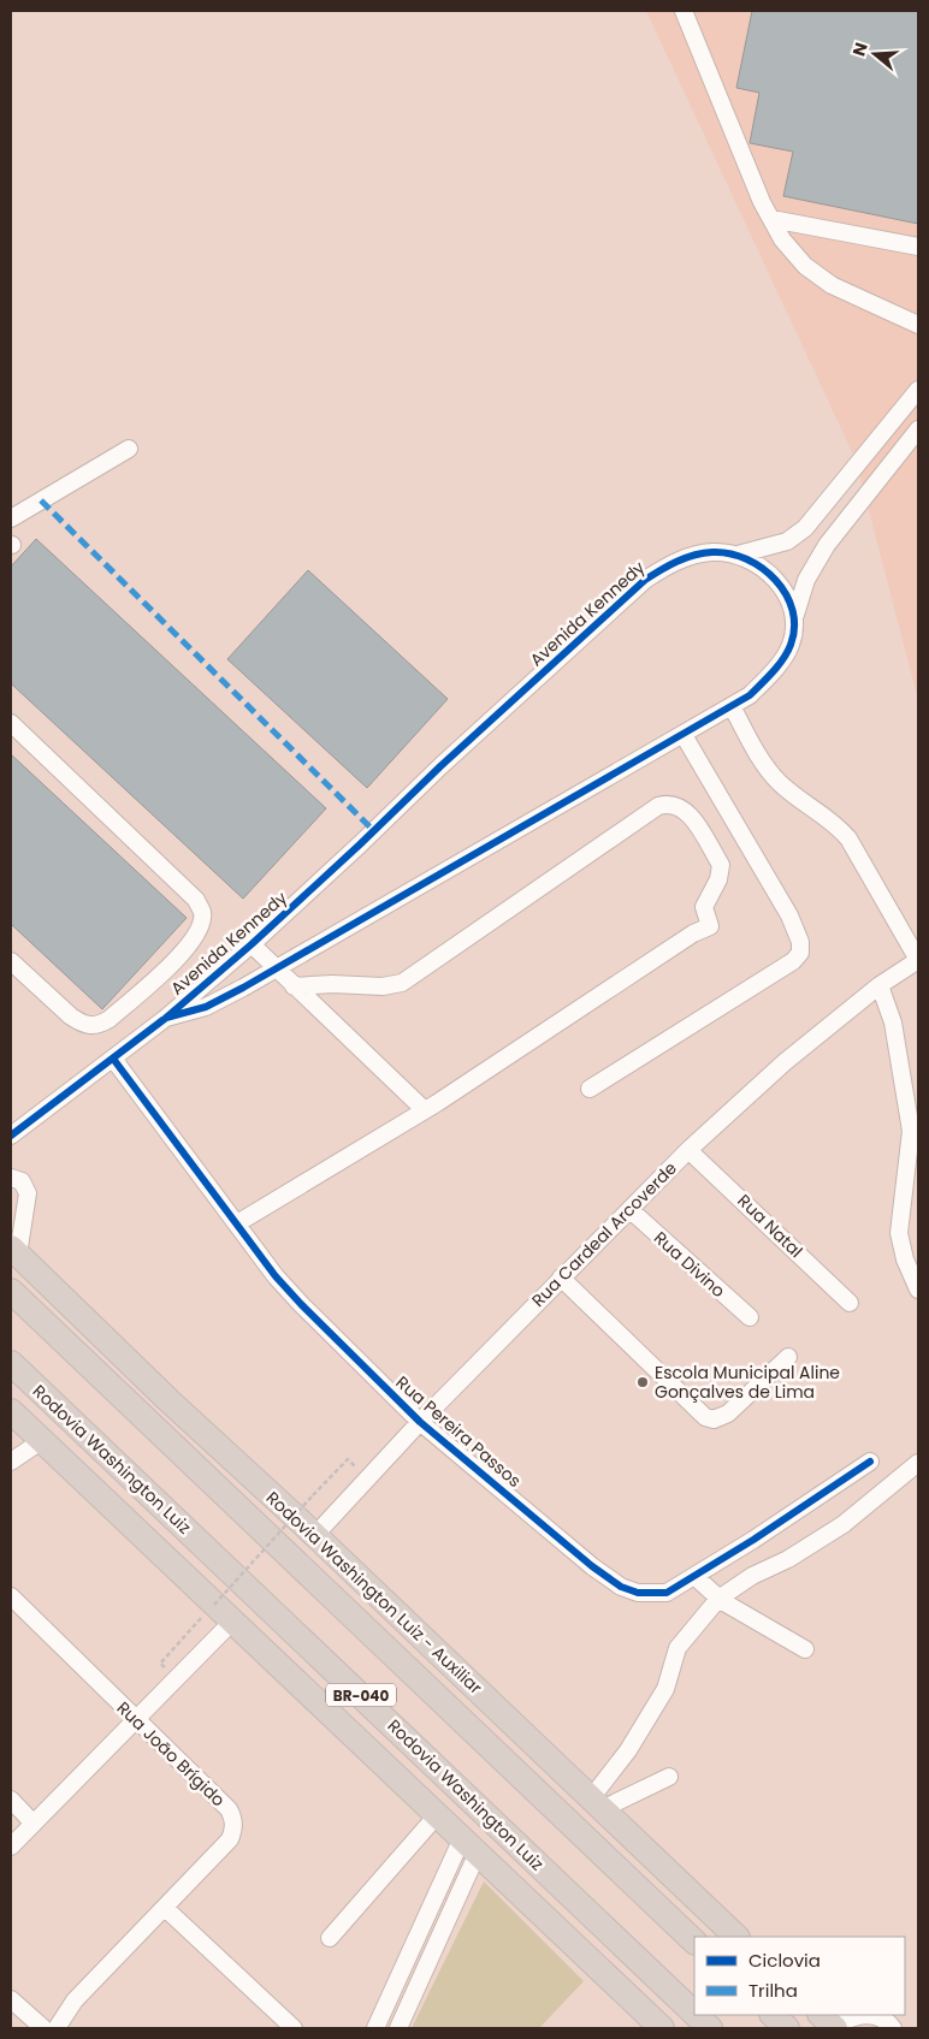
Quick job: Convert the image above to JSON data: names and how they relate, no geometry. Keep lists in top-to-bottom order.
{
  "streets": {
    "highway": ["Rodovia Washington Luiz", "Rodovia Washington Luiz - Auxiliar", "BR-040"],
    "street": [
      "Avenida Kennedy",
      "Rua Natal",
      "Rua Cardeal Arcoverde",
      "Rua Divino",
      "Rua Pereira Passos",
      "Rua João Brígido"
    ]
  },
  "crossings": [
    ["Avenida Kennedy", "Rua Pereira Passos"],
    ["Rua Natal", "Rua Cardeal Arcoverde"],
    ["Rua Cardeal Arcoverde", "Rua Divino"],
    ["Rua Cardeal Arcoverde", "Rua Pereira Passos"],
    ["Rua Cardeal Arcoverde", "Rodovia Washington Luiz - Auxiliar"]
  ],
  "places": ["Escola Municipal Aline Gonçalves de Lima"],
  "legend": ["Ciclovia", "Trilha"],
  "north": "left"
}
